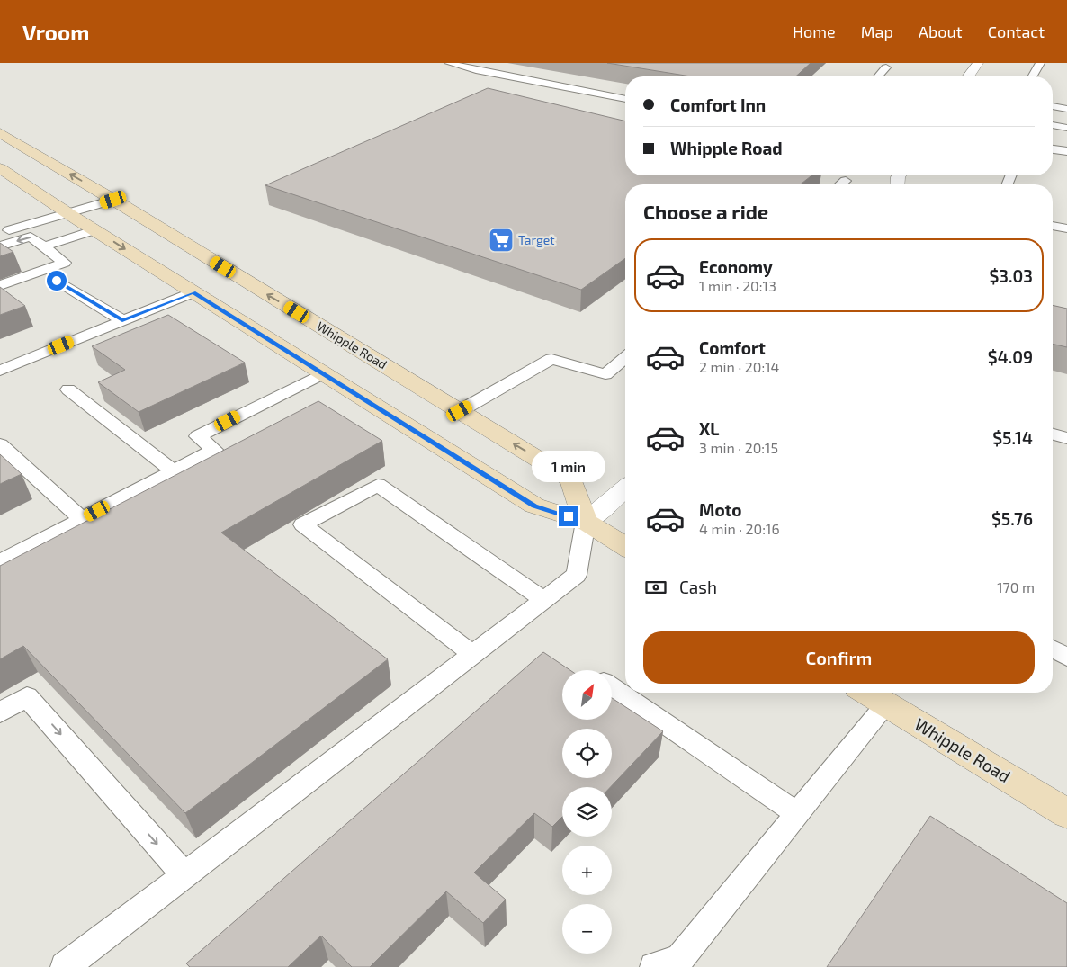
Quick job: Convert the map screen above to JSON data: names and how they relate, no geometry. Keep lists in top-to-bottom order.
{
  "streets": {
    "main road": ["Whipple Road"]
  },
  "places": {
    "supermarket": ["Target"]
  },
  "north": "top right",
  "page": {
    "header": "Vroom",
    "nav": [
      "Home",
      "Map",
      "About",
      "Contact"
    ],
    "banner": ["Comfort Inn", "Whipple Road"],
    "heading": "Choose a ride",
    "list": [
      {
        "name": "Economy",
        "note": "1 min · 20:13",
        "value": "$3.03"
      },
      {
        "name": "Comfort",
        "note": "2 min · 20:14",
        "value": "$4.09"
      },
      {
        "name": "XL",
        "note": "3 min · 20:15",
        "value": "$5.14"
      },
      {
        "name": "Moto",
        "note": "4 min · 20:16",
        "value": "$5.76"
      }
    ],
    "bubble": "1 min",
    "pay": ["Cash", "170 m"],
    "buttons": "Confirm",
    "map_buttons": ["+", "−"]
  }
}
